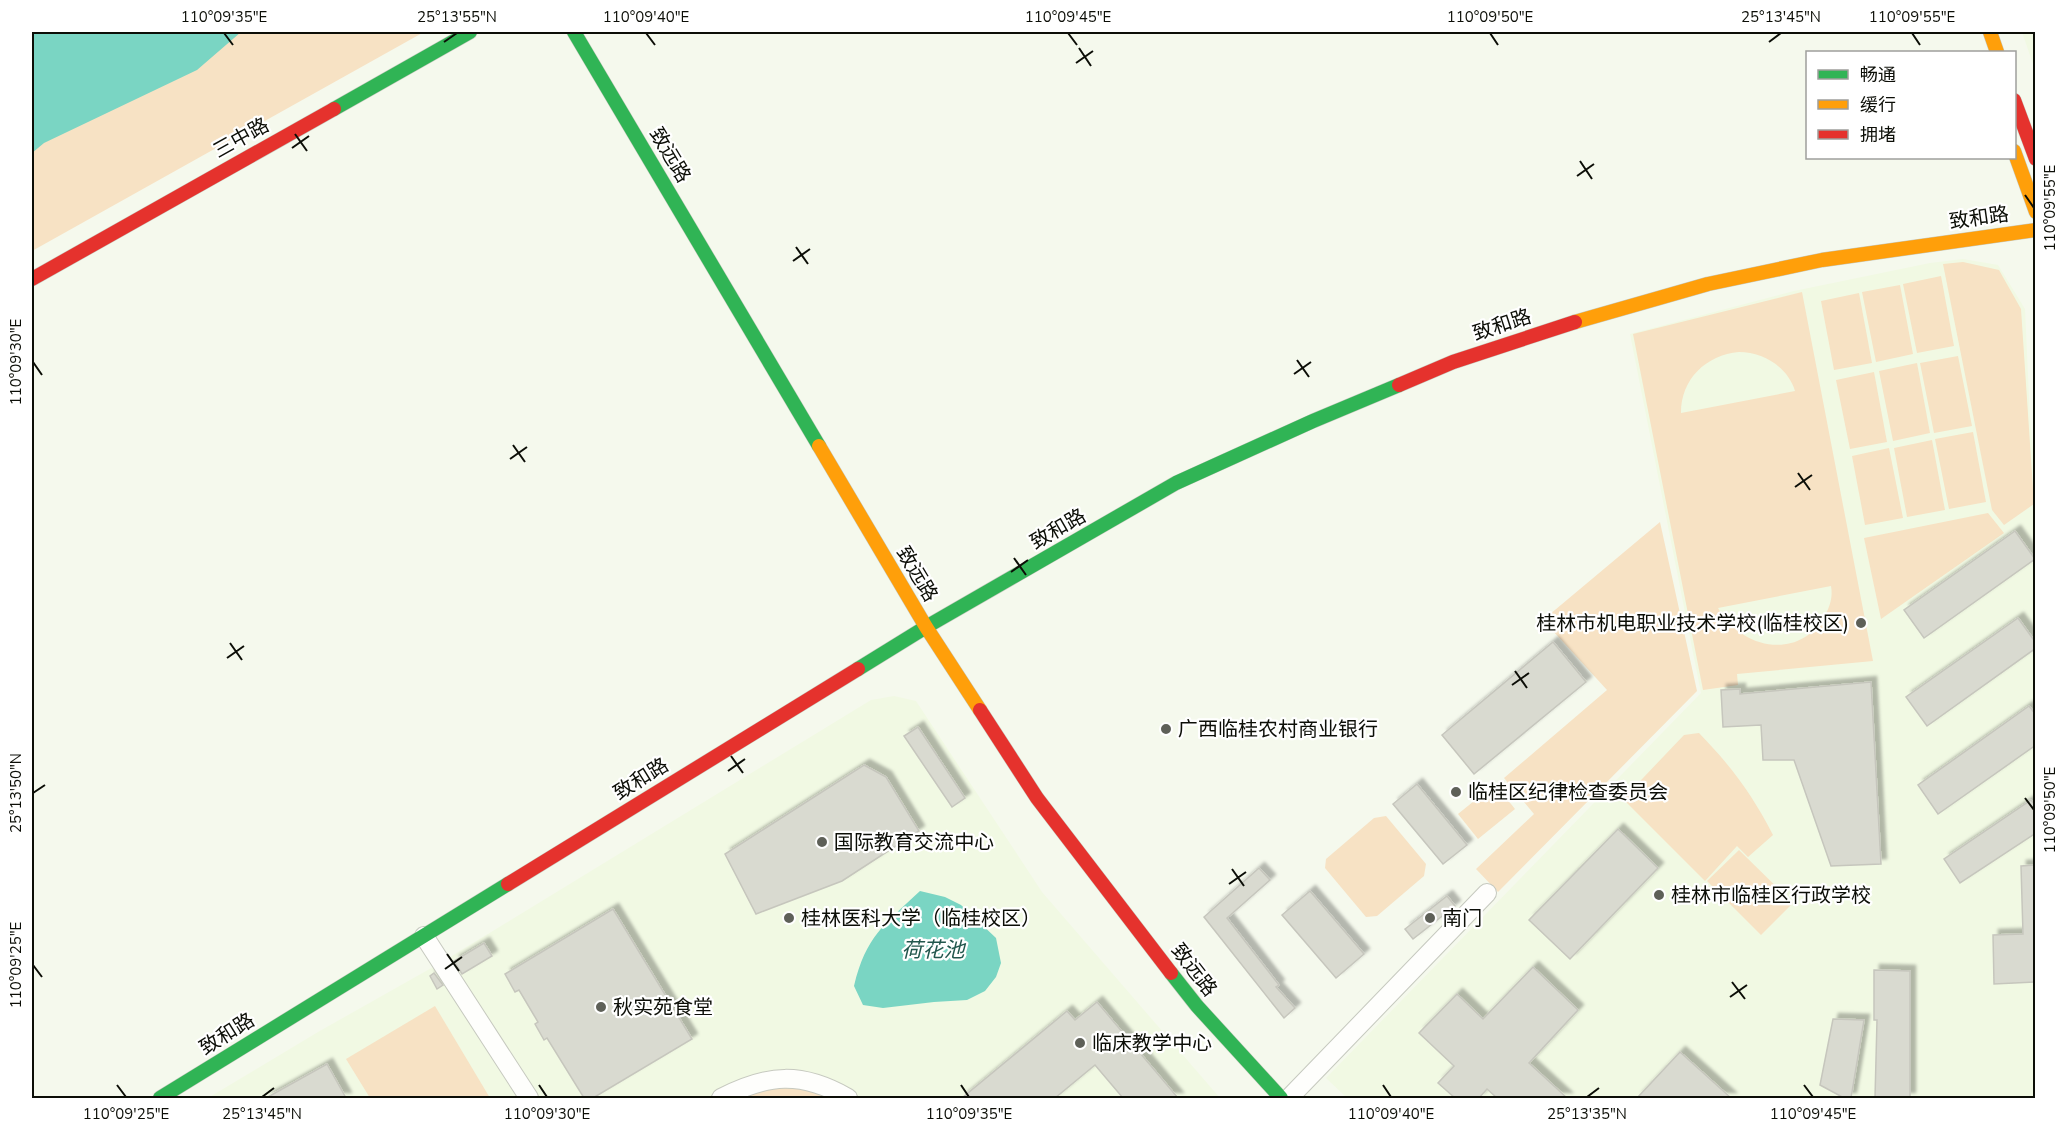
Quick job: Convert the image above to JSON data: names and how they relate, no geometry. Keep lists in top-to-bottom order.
{
  "streets": {
    "main road": ["三中路", "致远路", "致和路"]
  },
  "crossings": [
    ["致远路", "致和路"]
  ],
  "water": ["荷花池"],
  "places": [
    "桂林市机电职业技术学校(临桂校区)",
    "广西临桂农村商业银行",
    "临桂区纪律检查委员会",
    "国际教育交流中心",
    "桂林市临桂区行政学校",
    "桂林医科大学（临桂校区）",
    "南门",
    "秋实苑食堂",
    "临床教学中心"
  ],
  "legend": ["畅通", "缓行", "拥堵"],
  "coordinates": [
    "110°09'35\"E",
    "25°13'55\"N",
    "110°09'40\"E",
    "110°09'45\"E",
    "110°09'50\"E",
    "25°13'45\"N",
    "110°09'55\"E",
    "110°09'30\"E",
    "25°13'50\"N",
    "110°09'25\"E",
    "25°13'35\"N"
  ]
}
